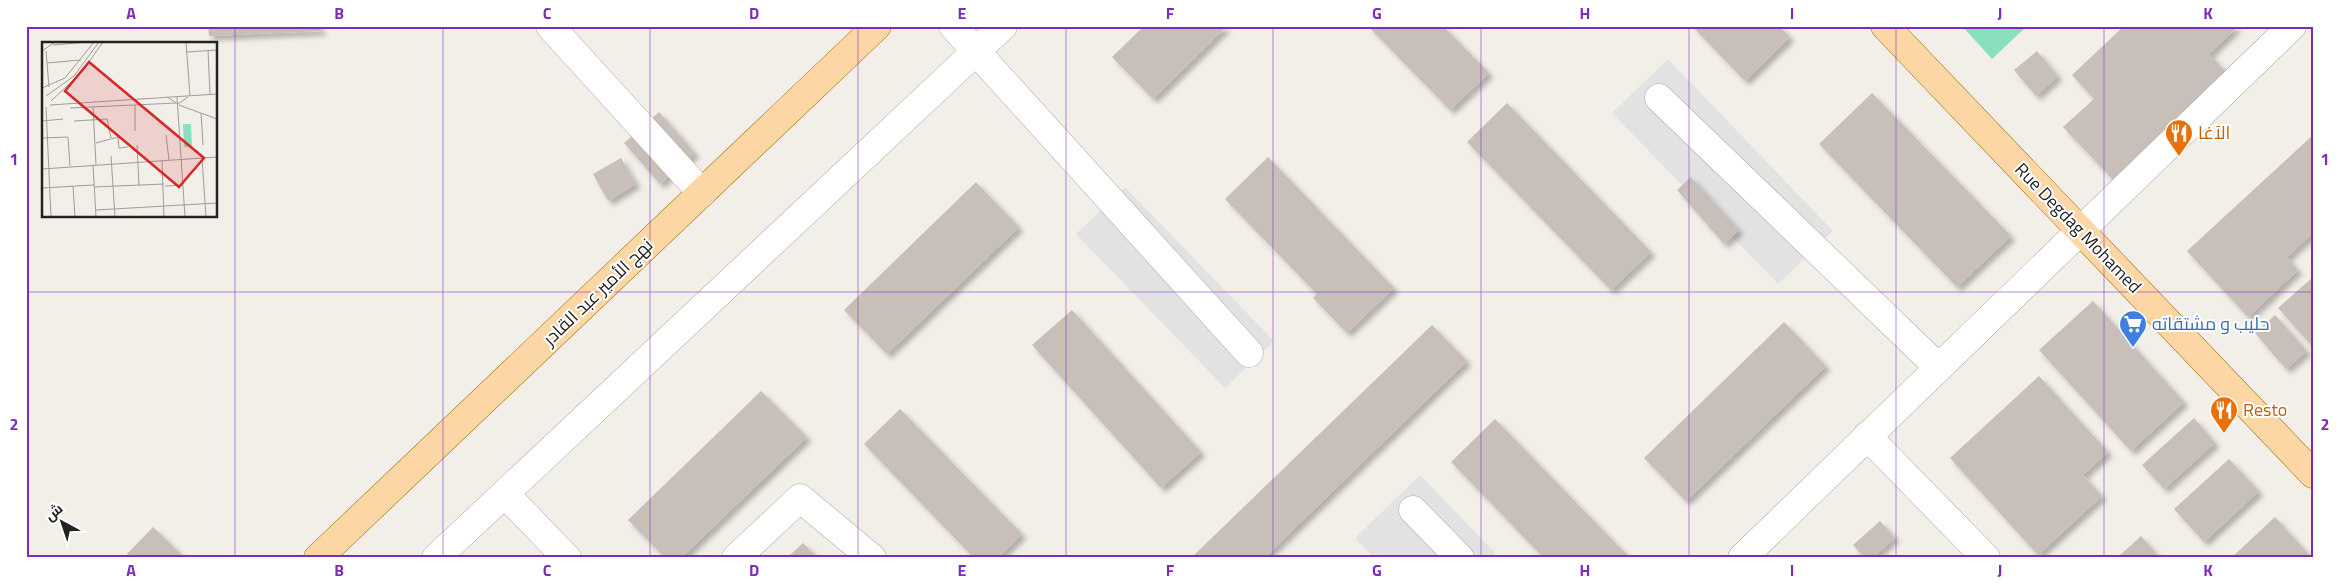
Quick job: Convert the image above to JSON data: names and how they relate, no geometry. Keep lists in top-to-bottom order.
{
  "streets": {
    "main road": ["Rue Degdag Mohamed", "نهج الأمير عبد القادر"]
  },
  "places": {
    "restaurant": ["الآغا", "Resto"],
    "supermarket": ["حليب و مشتقاته"]
  },
  "north": "top left",
  "grid": {
    "columns": [
      "A",
      "B",
      "C",
      "D",
      "E",
      "F",
      "G",
      "H",
      "I",
      "J",
      "K"
    ],
    "rows": ["1", "2"]
  }
}
